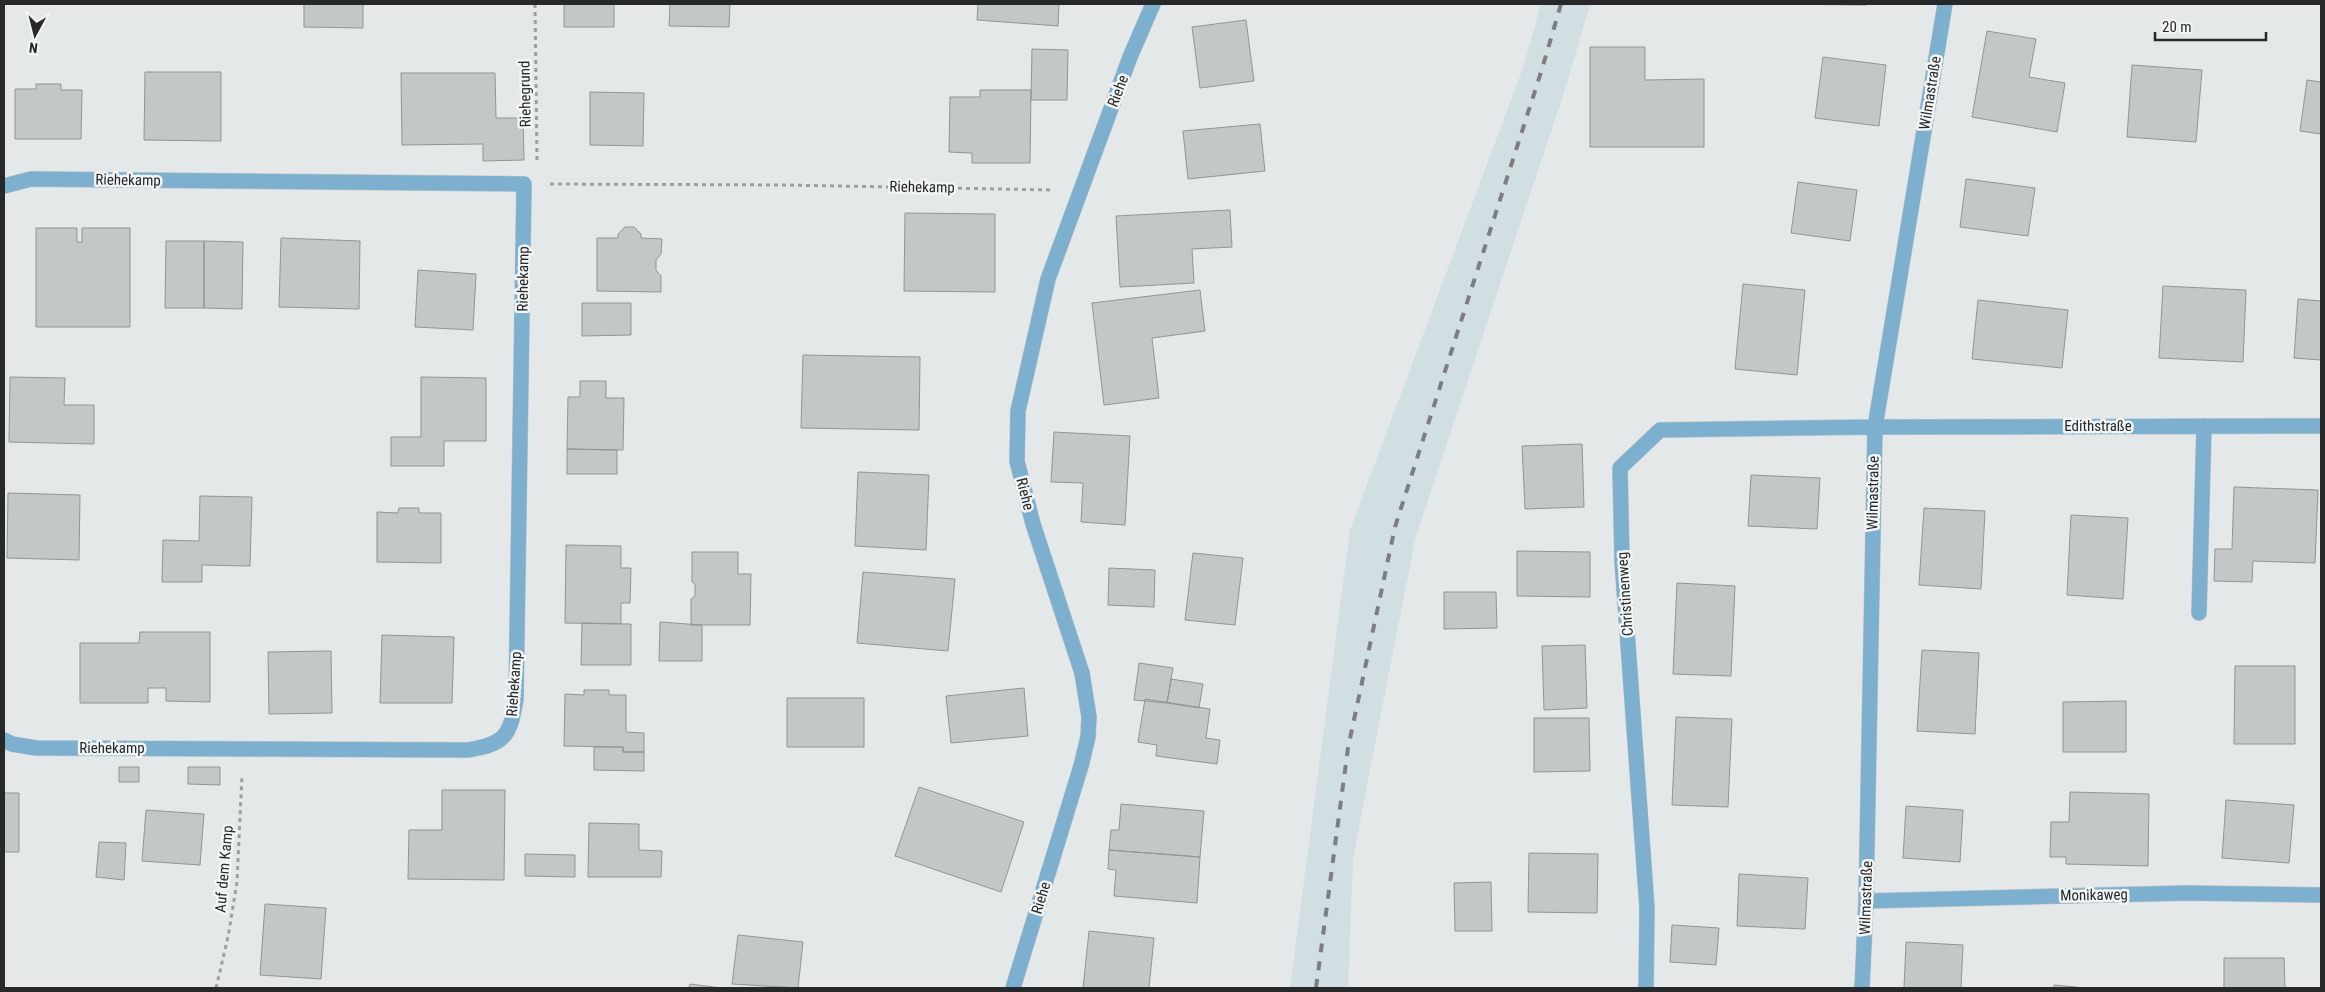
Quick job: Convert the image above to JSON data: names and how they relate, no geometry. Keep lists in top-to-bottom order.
{
  "streets": {
    "street": [
      "Riehe",
      "Wilmastraße",
      "Riehekamp",
      "Edithstraße",
      "Christinenweg",
      "Monikaweg"
    ],
    "path": ["Riehegrund", "Auf dem Kamp"]
  },
  "crossings": [
    ["Riehe", "Riehekamp"],
    ["Wilmastraße", "Edithstraße"],
    ["Wilmastraße", "Christinenweg"],
    ["Wilmastraße", "Monikaweg"],
    ["Riehegrund", "Riehekamp"],
    ["Riehekamp", "Auf dem Kamp"],
    ["Edithstraße", "Christinenweg"]
  ],
  "scale_bar": "20 m",
  "north": "bottom"
}
